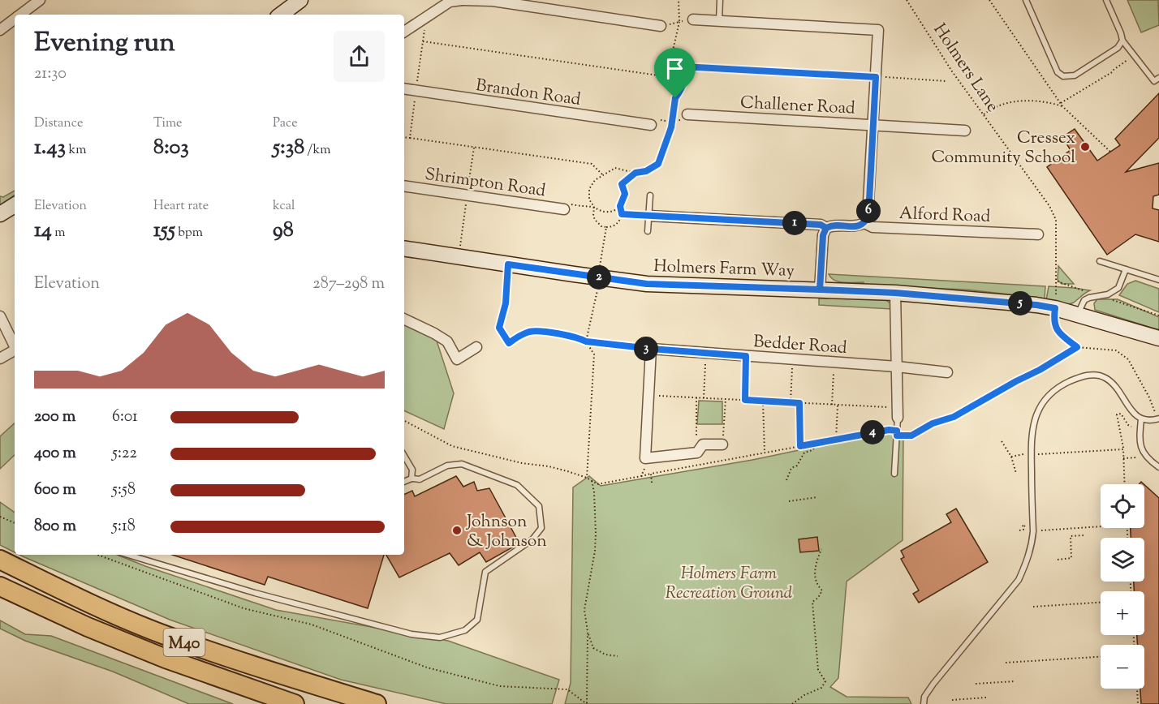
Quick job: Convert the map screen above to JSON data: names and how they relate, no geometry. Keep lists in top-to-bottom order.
{
  "streets": {
    "highway": ["M40"],
    "street": [
      "Brandon Road",
      "Challener Road",
      "Shrimpton Road",
      "Alford Road",
      "Holmers Farm Way",
      "Bedder Road"
    ],
    "path": ["Holmers Lane"]
  },
  "crossings": [
    ["Holmers Lane", "Holmers Farm Way"]
  ],
  "parks": ["Holmers Farm Recreation Ground"],
  "places": ["Cressex Community School", "Johnson & Johnson"],
  "page": {
    "heading": ["Evening run", "21:30"],
    "stats": [
      ["Distance", "1.43 km"],
      ["Time", "8:03"],
      ["Pace", "5:38 /km"],
      ["Elevation", "14 m"],
      ["Heart rate", "155 bpm"],
      ["kcal", "98"]
    ],
    "pins": [
      "6",
      "1",
      "2",
      "5",
      "3",
      "4"
    ],
    "chart": ["Elevation", "287–298 m"],
    "list": [
      {
        "name": "200 m",
        "note": "6:01"
      },
      {
        "name": "400 m",
        "note": "5:22"
      },
      {
        "name": "600 m",
        "note": "5:58"
      },
      {
        "name": "800 m",
        "note": "5:18"
      }
    ],
    "map_buttons": ["+", "−"]
  }
}
